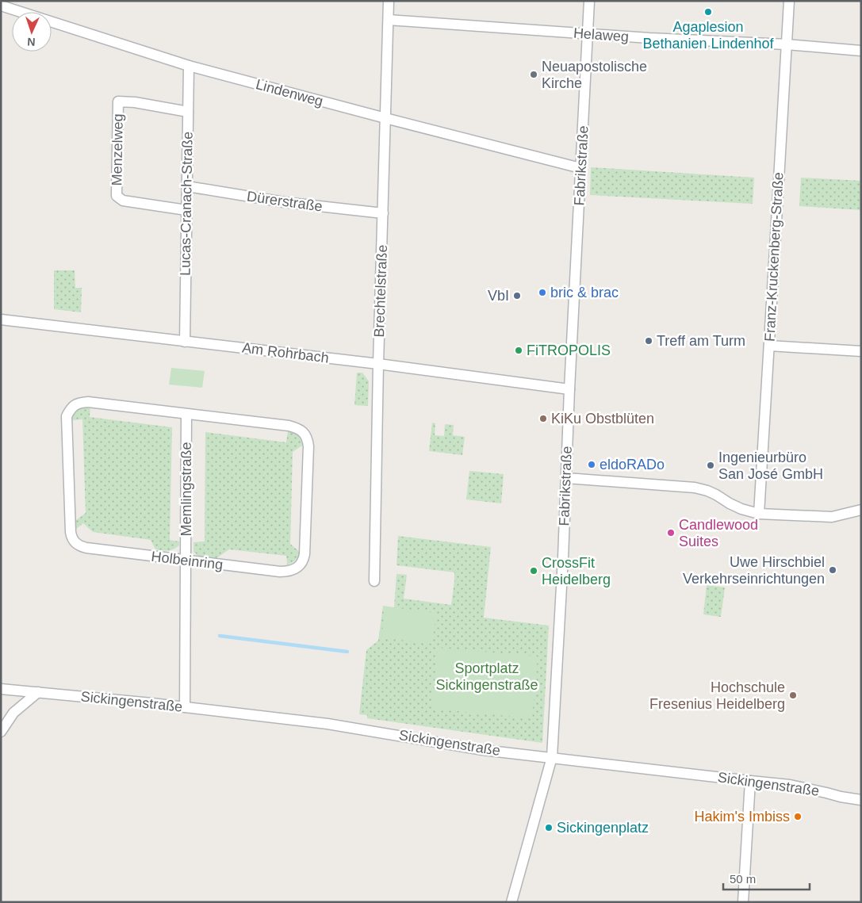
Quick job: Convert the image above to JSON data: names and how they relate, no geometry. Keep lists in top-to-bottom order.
{
  "streets": {
    "street": [
      "Helaweg",
      "Lindenweg",
      "Menzelweg",
      "Fabrikstraße",
      "Dürerstraße",
      "Lucas-Cranach-Straße",
      "Franz-Kruckenberg-Straße",
      "Brechtelstraße",
      "Am Rohrbach",
      "Memlingstraße",
      "Holbeinring",
      "Sickingenstraße"
    ]
  },
  "crossings": [
    ["Helaweg", "Fabrikstraße"],
    ["Helaweg", "Franz-Kruckenberg-Straße"],
    ["Helaweg", "Brechtelstraße"],
    ["Lindenweg", "Fabrikstraße"],
    ["Lindenweg", "Lucas-Cranach-Straße"],
    ["Lindenweg", "Brechtelstraße"],
    ["Menzelweg", "Lucas-Cranach-Straße"],
    ["Fabrikstraße", "Am Rohrbach"],
    ["Fabrikstraße", "Sickingenstraße"],
    ["Dürerstraße", "Lucas-Cranach-Straße"],
    ["Dürerstraße", "Brechtelstraße"],
    ["Lucas-Cranach-Straße", "Am Rohrbach"],
    ["Brechtelstraße", "Am Rohrbach"],
    ["Memlingstraße", "Holbeinring"],
    ["Memlingstraße", "Sickingenstraße"]
  ],
  "parks": ["Sportplatz Sickingenstraße"],
  "places": [
    "Agaplesion Bethanien Lindenhof",
    "Neuapostolische Kirche",
    "bric & brac",
    "VbI",
    "Treff am Turm",
    "FiTROPOLIS",
    "KiKu Obstblüten",
    "eldoRADo",
    "Ingenieurbüro San José GmbH",
    "Candlewood Suites",
    "Uwe Hirschbiel Verkehrseinrichtungen",
    "CrossFit Heidelberg",
    "Hochschule Fresenius Heidelberg",
    "Hakim's Imbiss",
    "Sickingenplatz"
  ],
  "scale_bar": "50 m",
  "north": "bottom"
}
